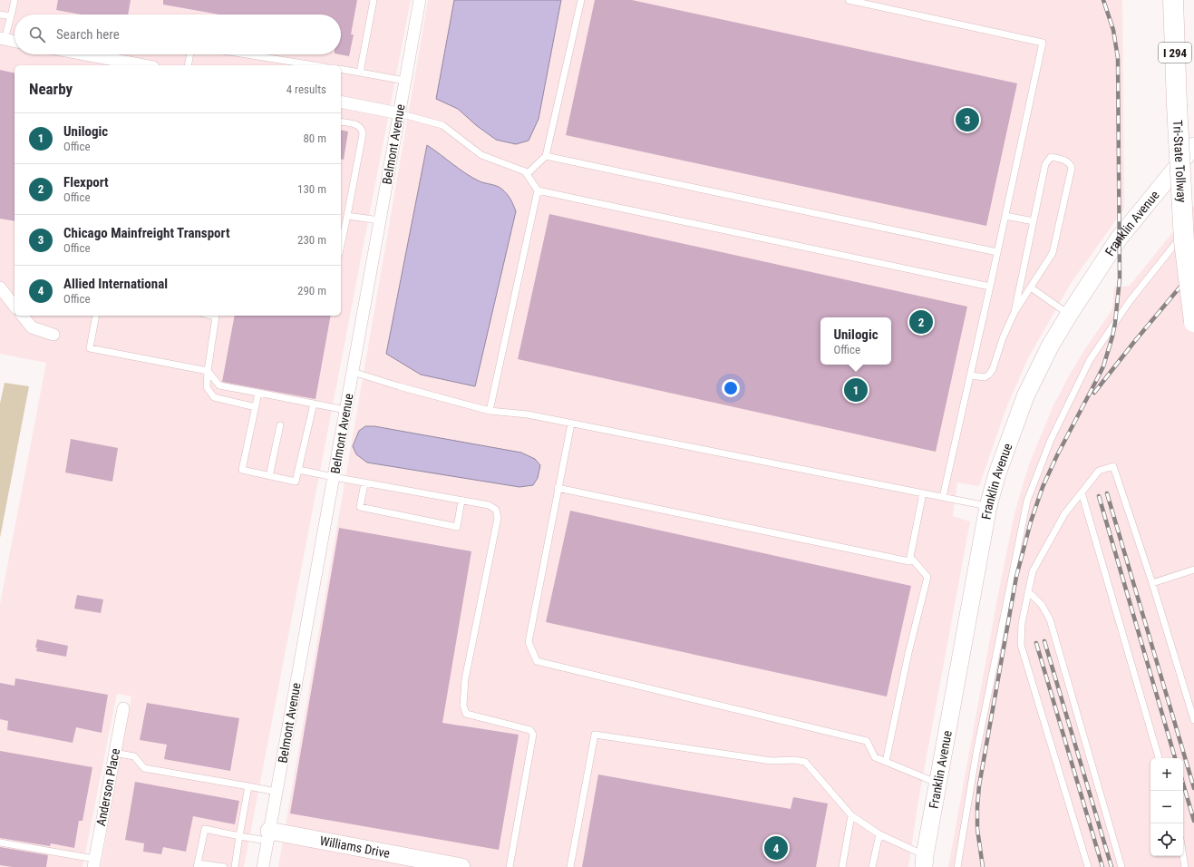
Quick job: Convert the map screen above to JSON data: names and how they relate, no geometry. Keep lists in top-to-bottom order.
{
  "streets": {
    "highway": ["I 294", "Tri-State Tollway"],
    "main road": ["Franklin Avenue", "Williams Drive"],
    "street": ["Belmont Avenue", "Anderson Place"]
  },
  "crossings": [
    ["Belmont Avenue", "Williams Drive"]
  ],
  "page": {
    "search": "Search here",
    "heading": ["Nearby", "4 results"],
    "pins": [
      "3",
      "2",
      "1",
      "4"
    ],
    "list": [
      {
        "mark": "1",
        "name": "Unilogic",
        "note": "Office",
        "value": "80 m"
      },
      {
        "mark": "2",
        "name": "Flexport",
        "note": "Office",
        "value": "130 m"
      },
      {
        "mark": "3",
        "name": "Chicago Mainfreight Transport",
        "note": "Office",
        "value": "230 m"
      },
      {
        "mark": "4",
        "name": "Allied International",
        "note": "Office",
        "value": "290 m"
      }
    ],
    "popup": ["Unilogic", "Office"],
    "map_buttons": ["+", "−"]
  }
}
